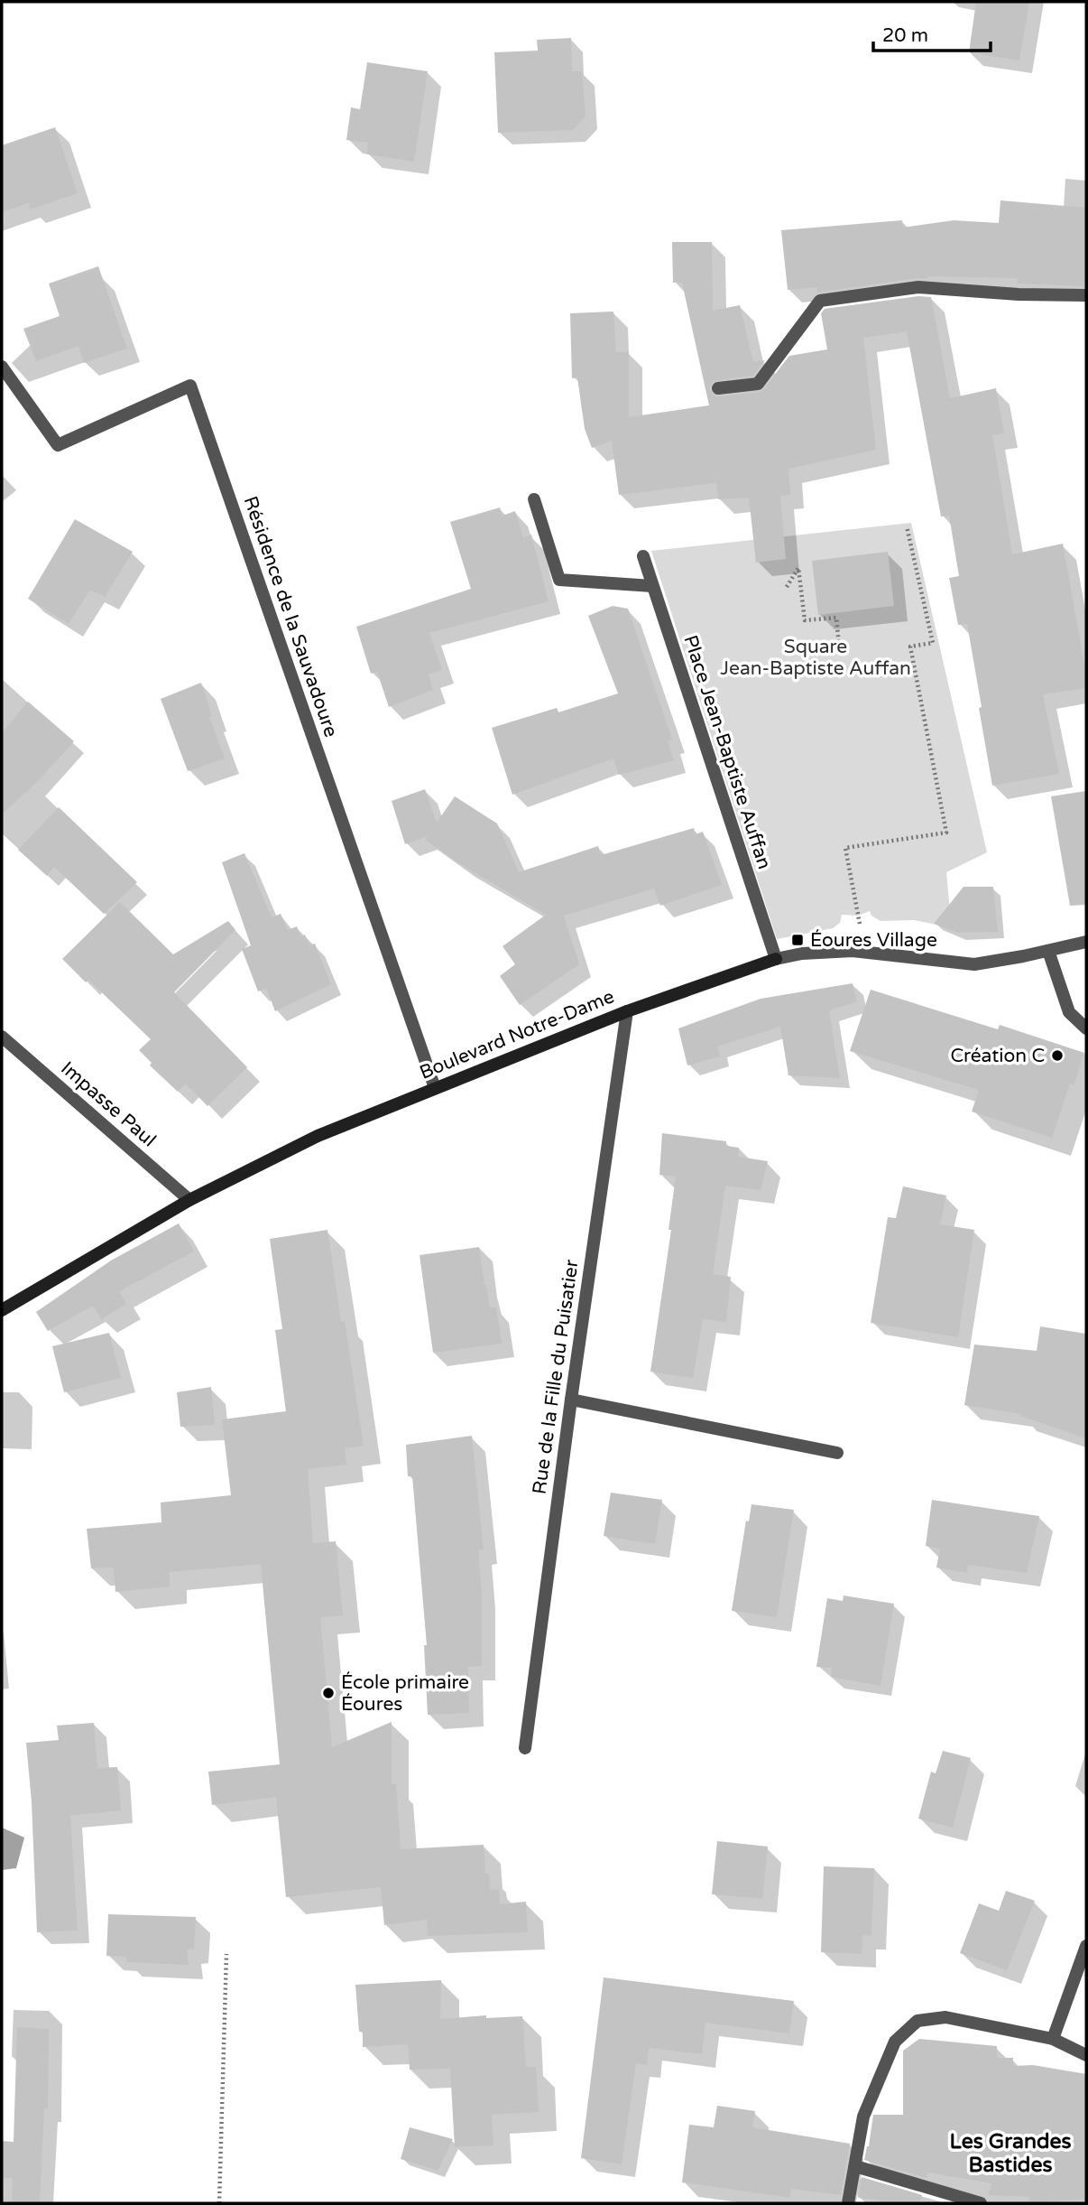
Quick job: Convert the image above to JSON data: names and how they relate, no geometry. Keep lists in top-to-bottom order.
{
  "streets": {
    "street": [
      "Résidence de la Sauvadoure",
      "Place Jean-Baptiste Auffan",
      "Boulevard Notre-Dame",
      "Impasse Paul",
      "Rue de la Fille du Puisatier"
    ]
  },
  "crossings": [
    ["Résidence de la Sauvadoure", "Boulevard Notre-Dame"],
    ["Place Jean-Baptiste Auffan", "Boulevard Notre-Dame"],
    ["Boulevard Notre-Dame", "Impasse Paul"],
    ["Boulevard Notre-Dame", "Rue de la Fille du Puisatier"]
  ],
  "districts": ["Les Grandes Bastides"],
  "parks": ["Square Jean-Baptiste Auffan"],
  "places": {
    "transit": ["Éoures Village"],
    "other": ["Création C", "École primaire Éoures"]
  },
  "scale_bar": "20 m"
}
